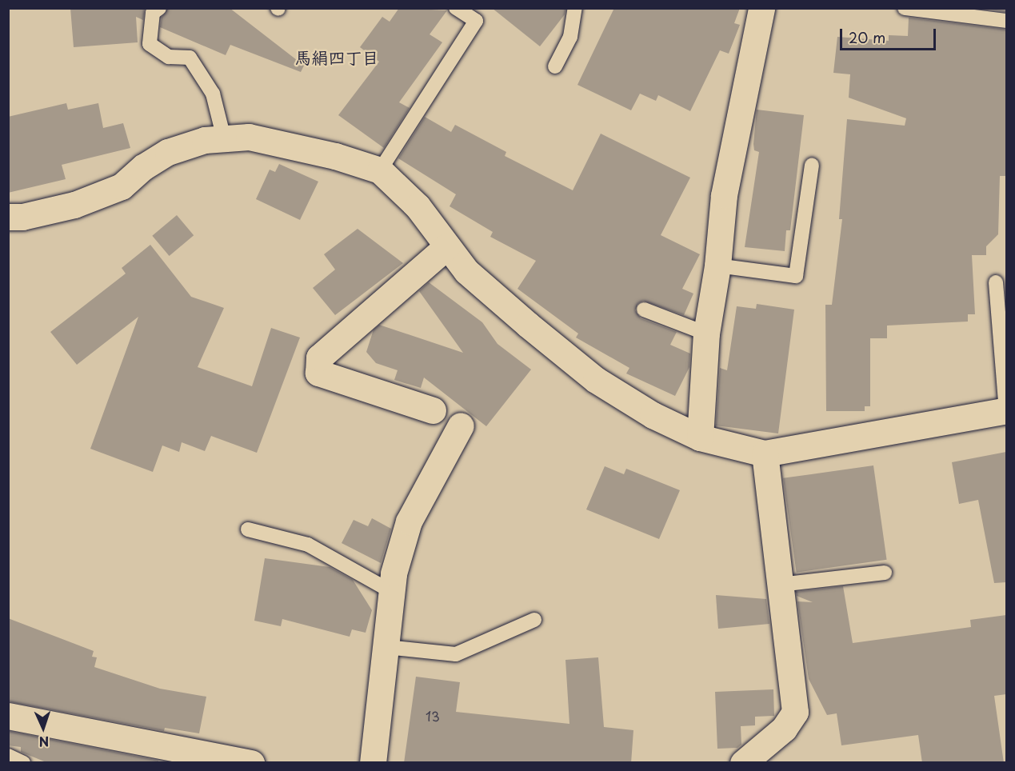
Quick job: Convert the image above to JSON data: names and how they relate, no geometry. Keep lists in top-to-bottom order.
{
  "districts": ["馬絹四丁目"],
  "house_numbers": ["13"],
  "scale_bar": "20 m",
  "north": "bottom"
}
